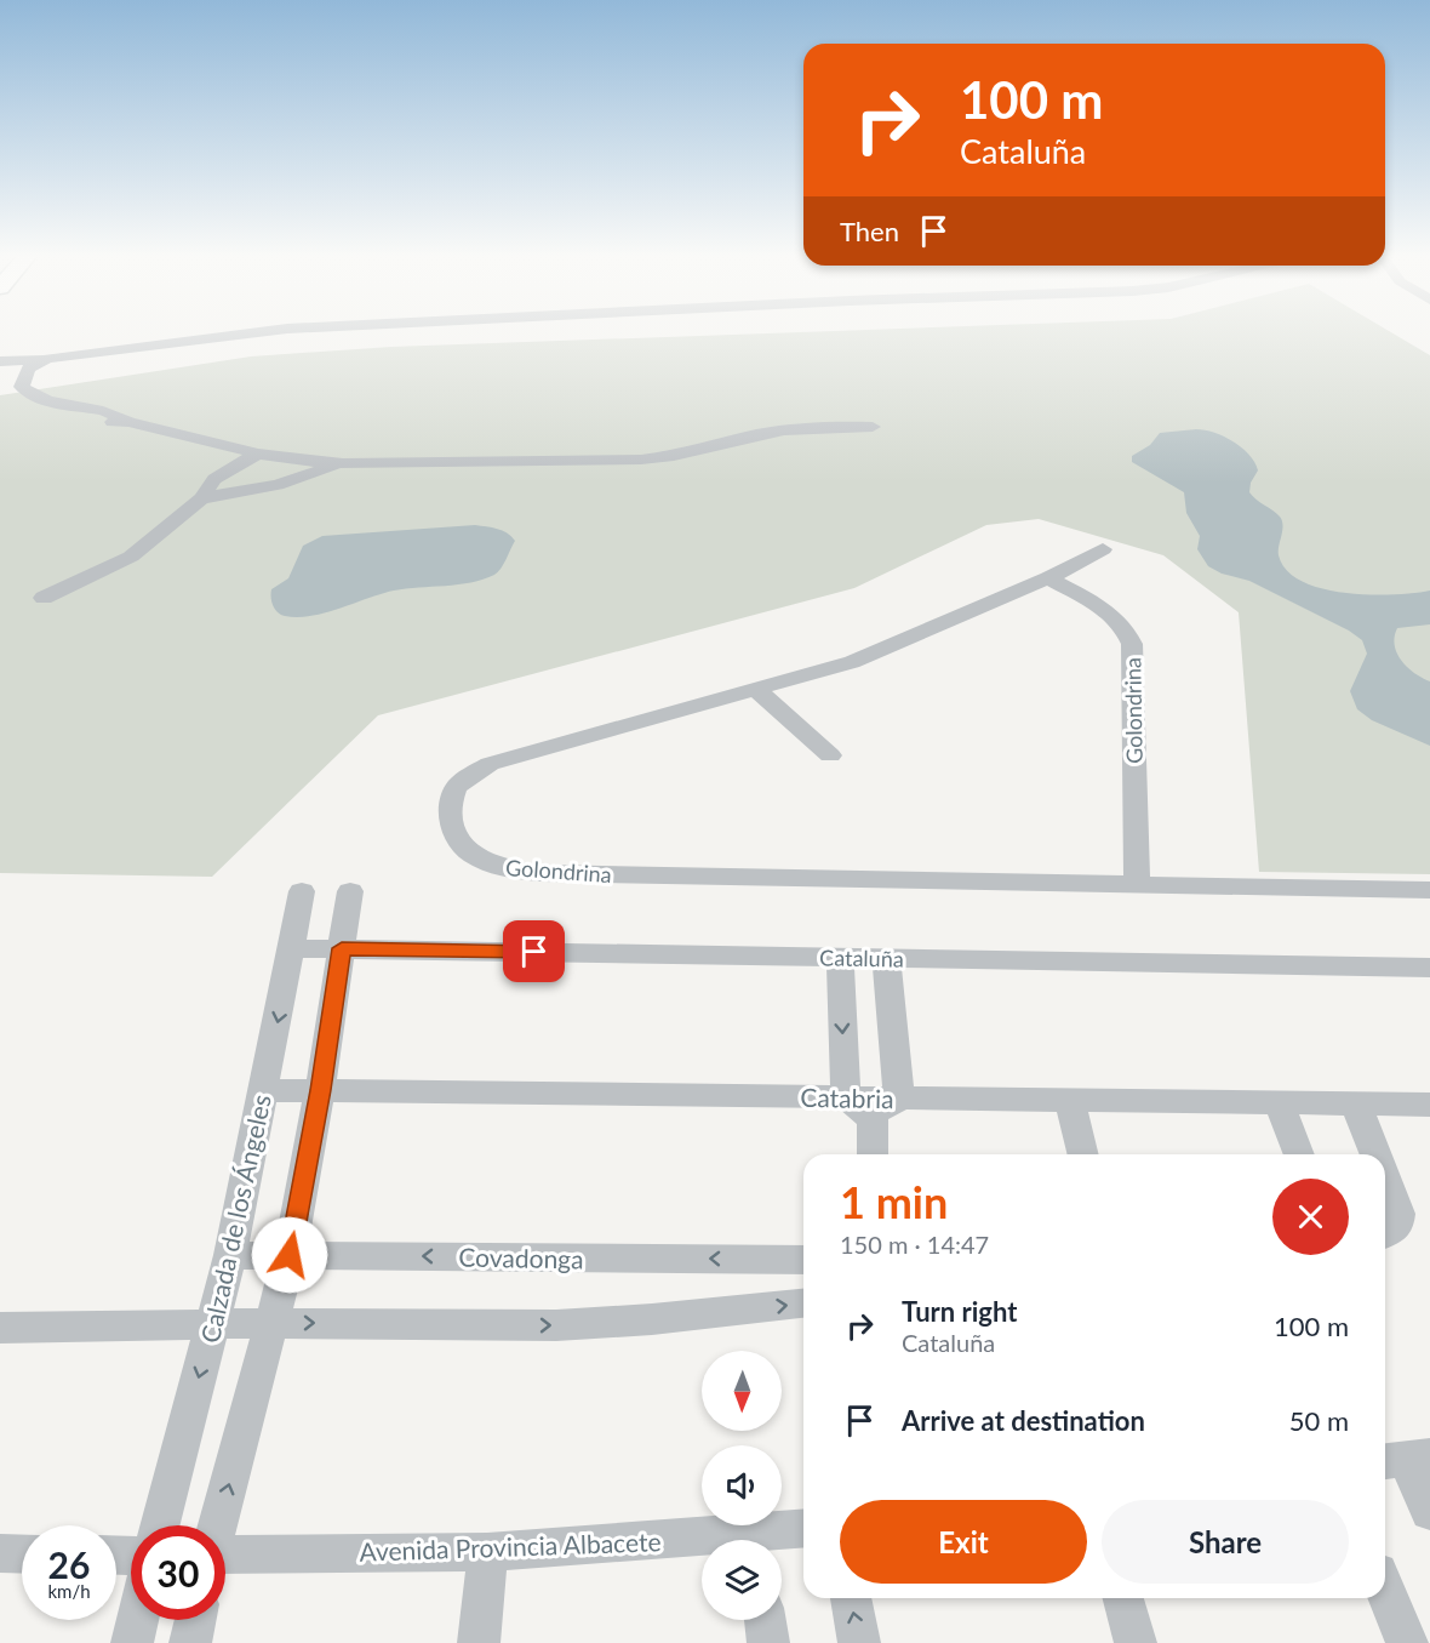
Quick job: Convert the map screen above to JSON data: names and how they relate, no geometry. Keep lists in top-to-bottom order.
{
  "streets": {
    "street": [
      "Golondrina",
      "Cataluña",
      "Catabria",
      "Calzada de los Ángeles",
      "Covadonga",
      "Avenida Provincia Albacete"
    ]
  },
  "crossings": [
    ["Cataluña", "Calzada de los Ángeles"],
    ["Catabria", "Calzada de los Ángeles"],
    ["Calzada de los Ángeles", "Covadonga"]
  ],
  "north": "bottom",
  "page": {
    "turn": ["100 m", "Cataluña"],
    "then": "Then",
    "heading": ["1 min", "150 m · 14:47"],
    "list": [
      {
        "name": "Turn right",
        "note": "Cataluña",
        "value": "100 m"
      },
      {
        "name": "Arrive at destination",
        "value": "50 m"
      }
    ],
    "buttons": ["Exit", "Share"],
    "speed": "26 km/h",
    "limit": "30"
  }
}
